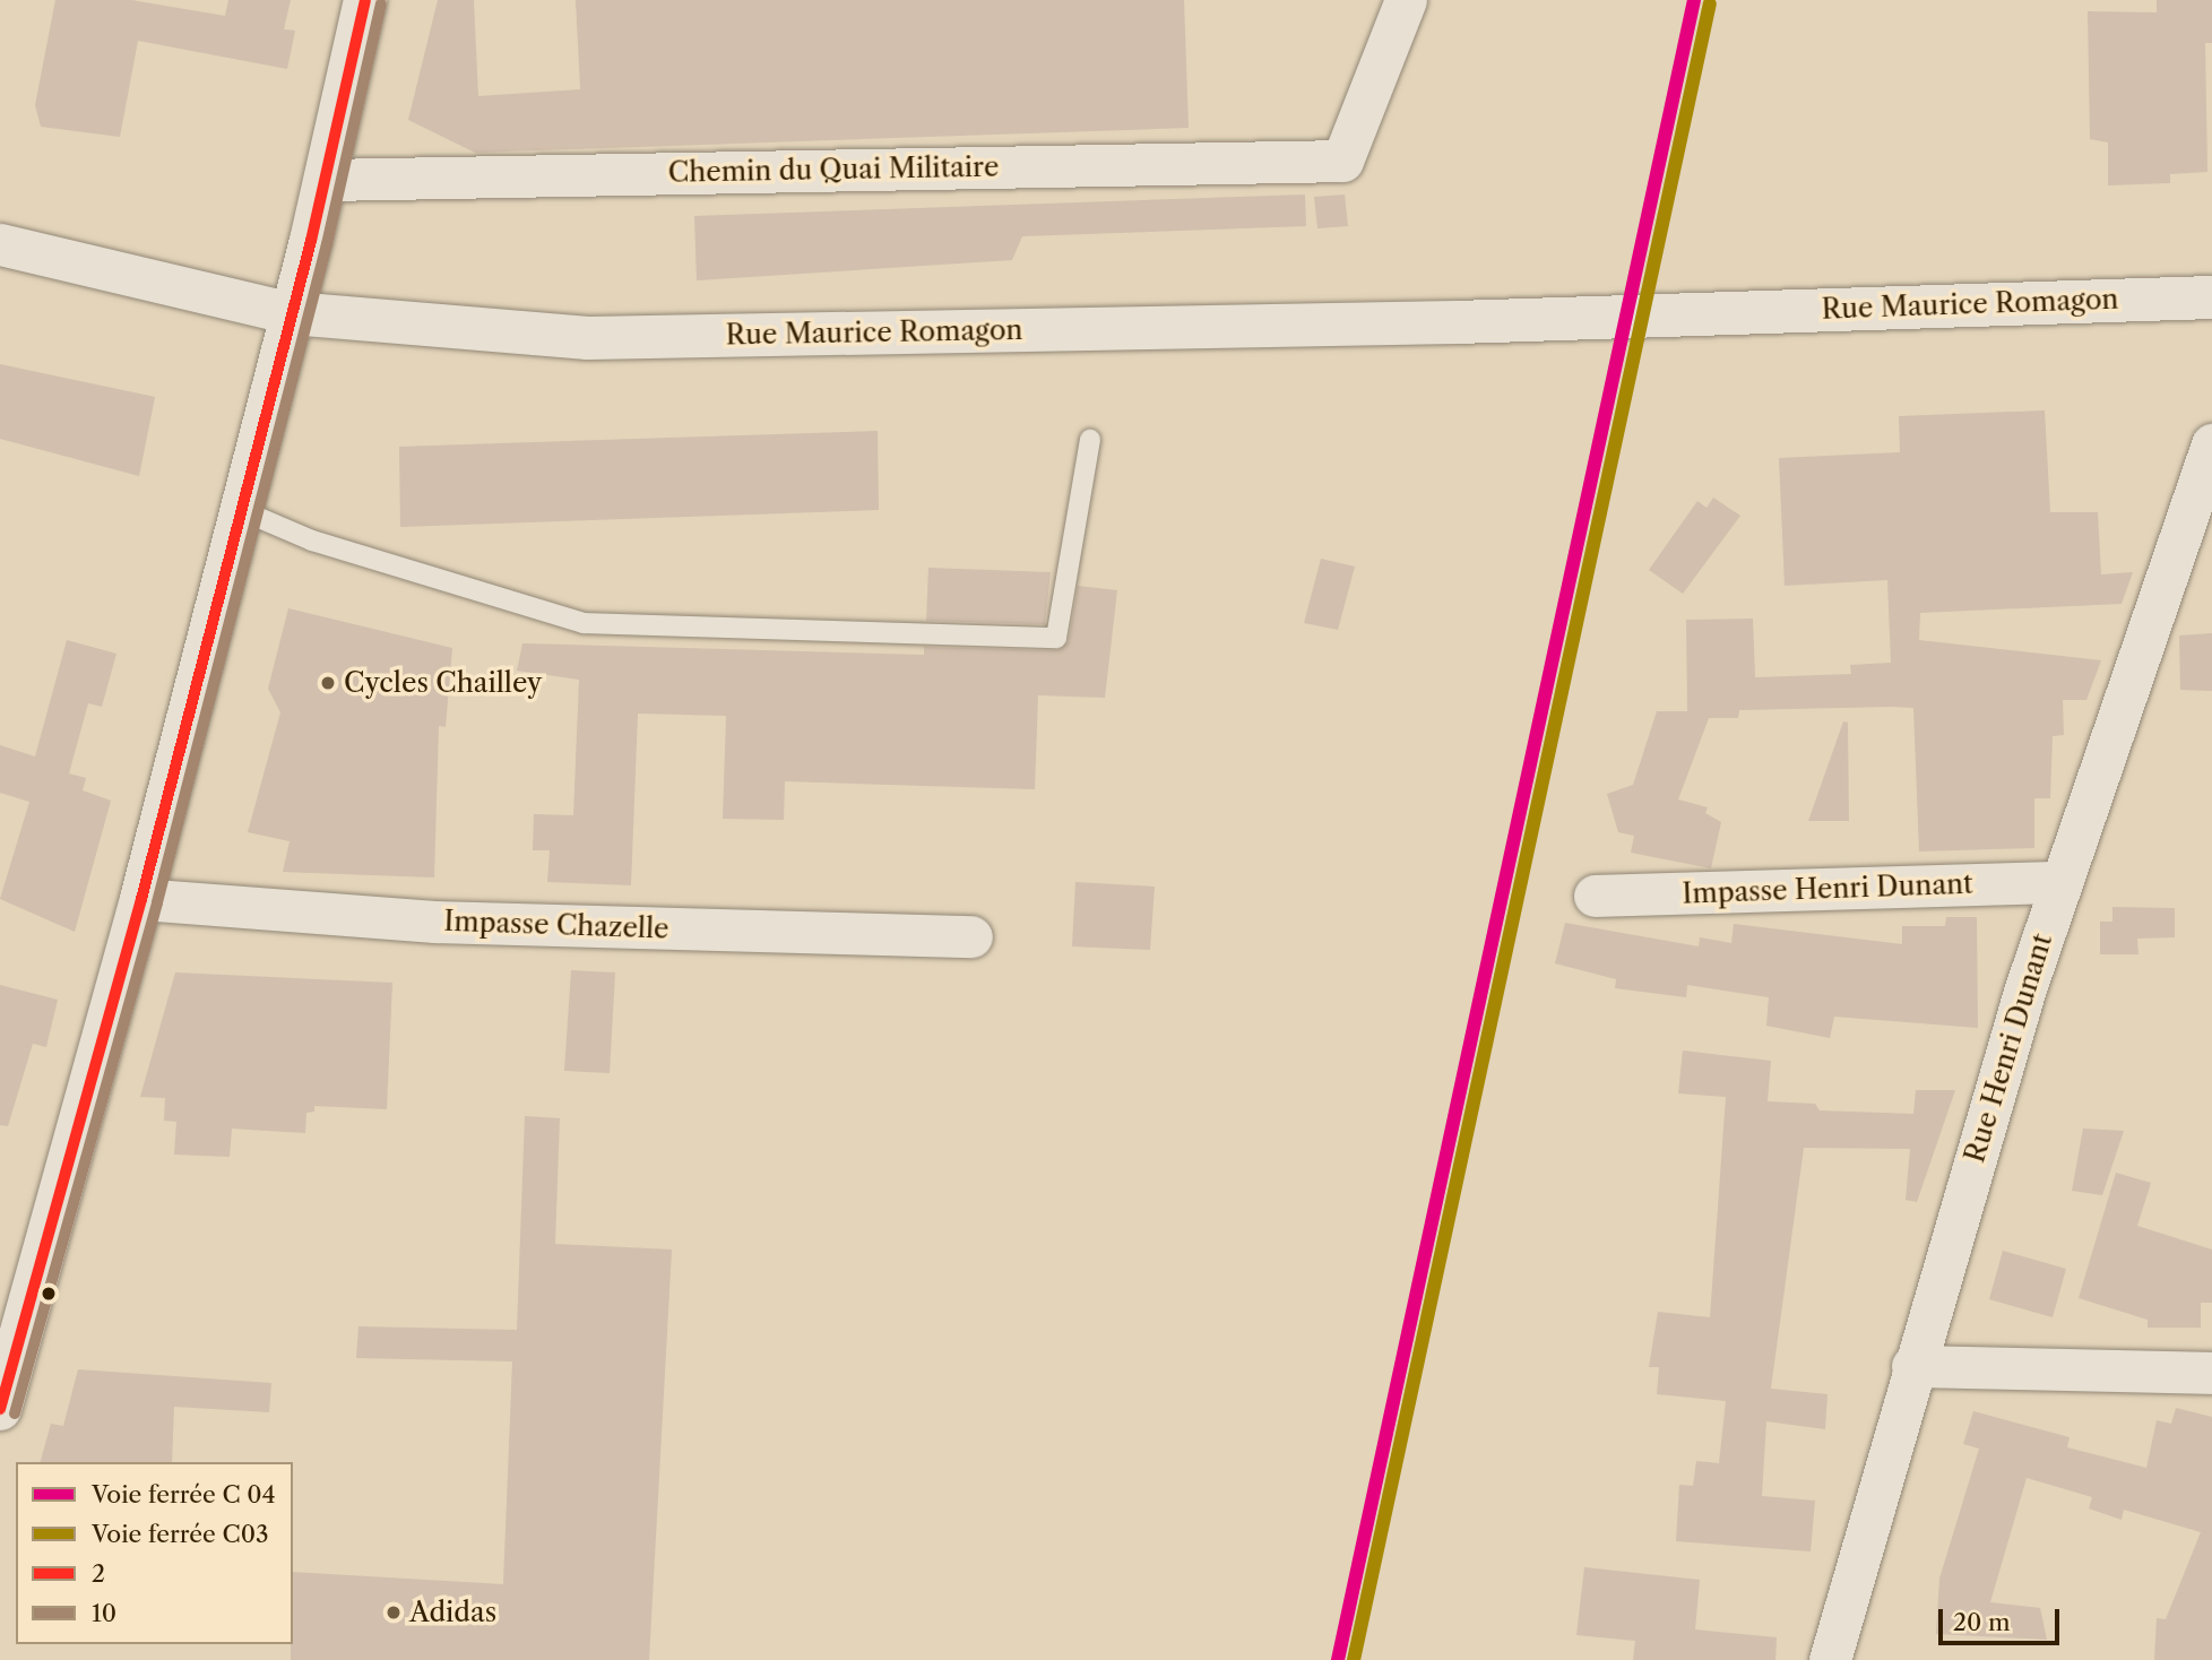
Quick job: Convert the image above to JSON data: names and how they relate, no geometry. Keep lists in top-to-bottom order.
{
  "streets": {
    "street": [
      "Chemin du Quai Militaire",
      "Rue Maurice Romagon",
      "Impasse Henri Dunant",
      "Impasse Chazelle",
      "Rue Henri Dunant"
    ]
  },
  "crossings": [
    ["Impasse Henri Dunant", "Rue Henri Dunant"]
  ],
  "places": ["Cycles Chailley", "Adidas"],
  "lines": ["transit line 2", "rail line C03", "transit line 10"],
  "legend": [
    "Voie ferrée C 04",
    "Voie ferrée C03",
    "2",
    "10"
  ],
  "scale_bar": "20 m"
}
